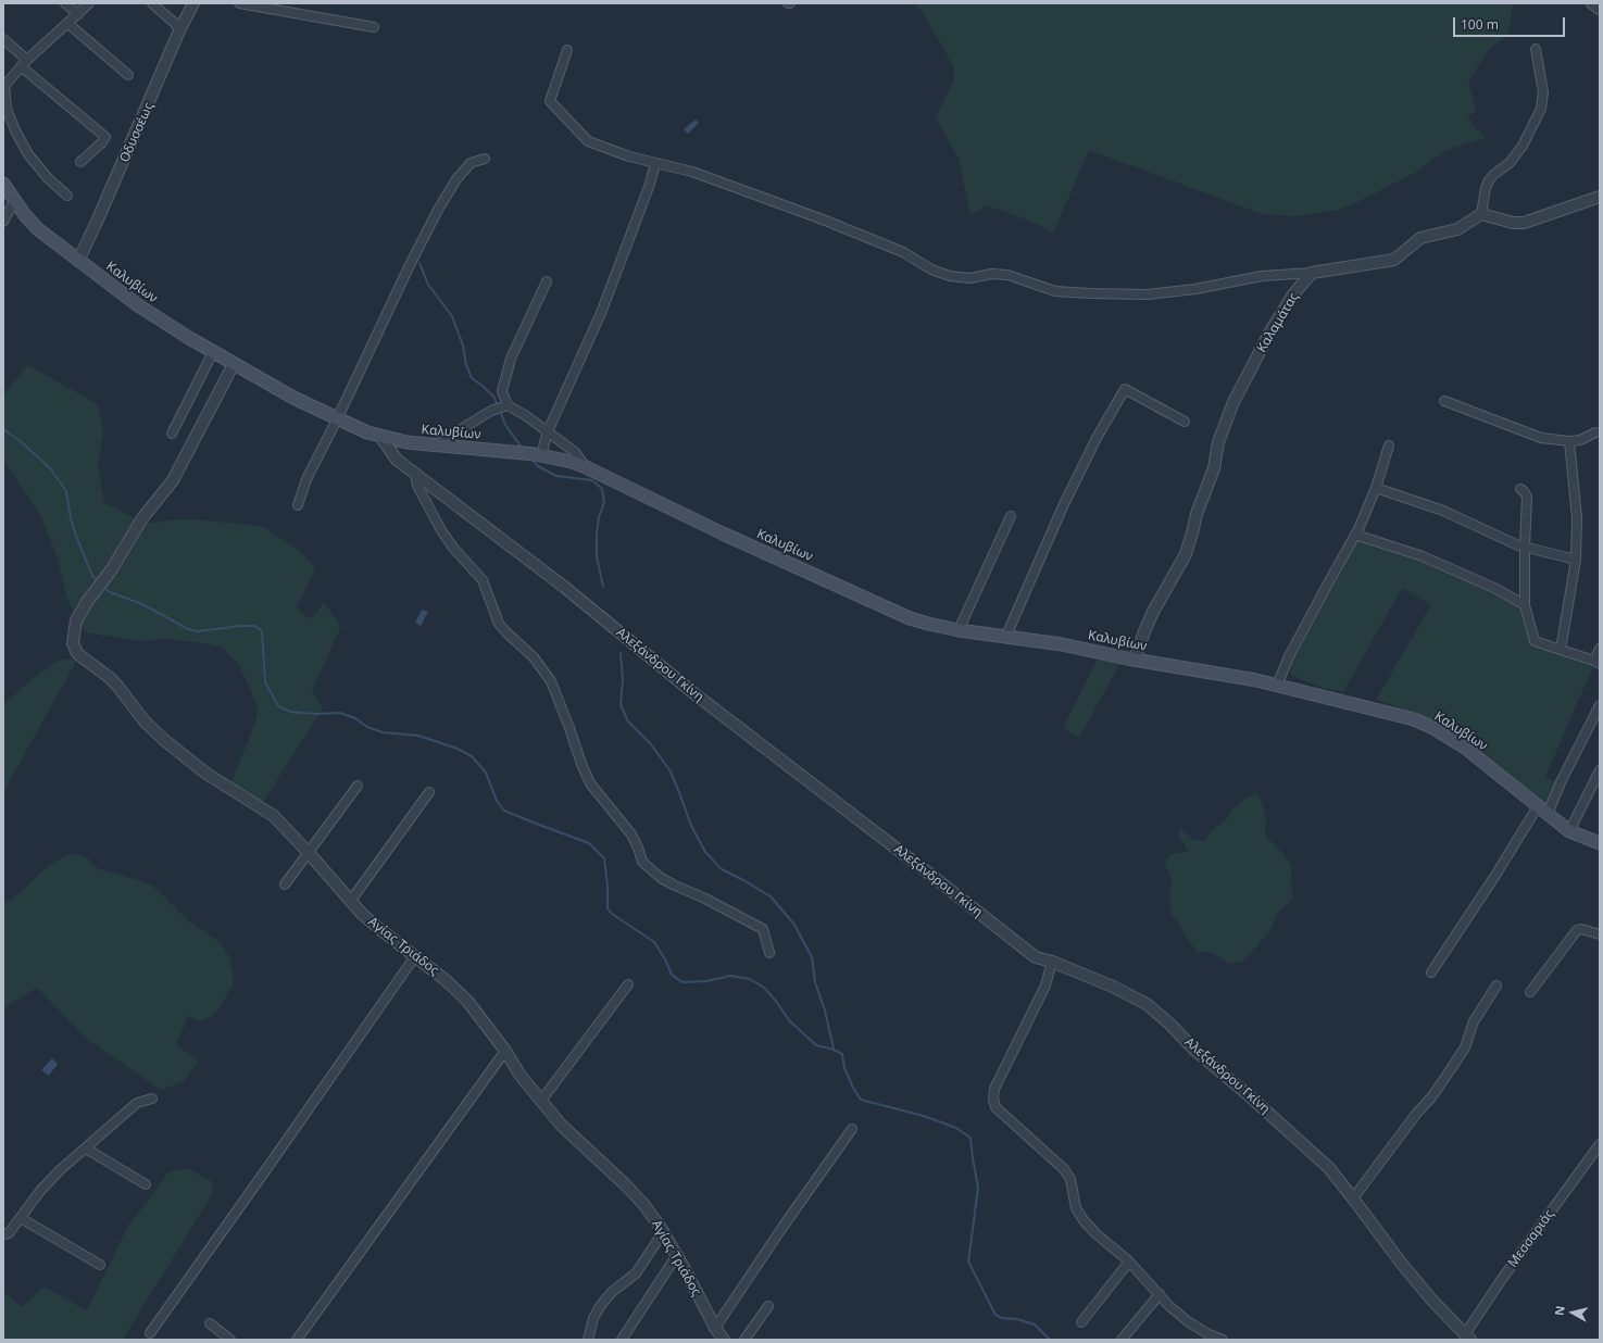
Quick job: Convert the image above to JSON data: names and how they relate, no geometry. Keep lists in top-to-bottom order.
{
  "streets": {
    "main road": ["Καλυβίων"],
    "street": [
      "Οδυσσέως",
      "Καλαμάτας",
      "Αλεξάνδρου Γκίνη",
      "Αγίας Τριάδος",
      "Μεσσαριάς"
    ]
  },
  "crossings": [
    ["Οδυσσέως", "Καλυβίων"],
    ["Καλυβίων", "Καλαμάτας"],
    ["Καλυβίων", "Αλεξάνδρου Γκίνη"],
    ["Καλυβίων", "Αγίας Τριάδος"],
    ["Αλεξάνδρου Γκίνη", "Μεσσαριάς"]
  ],
  "scale_bar": "100 m",
  "north": "left"
}
